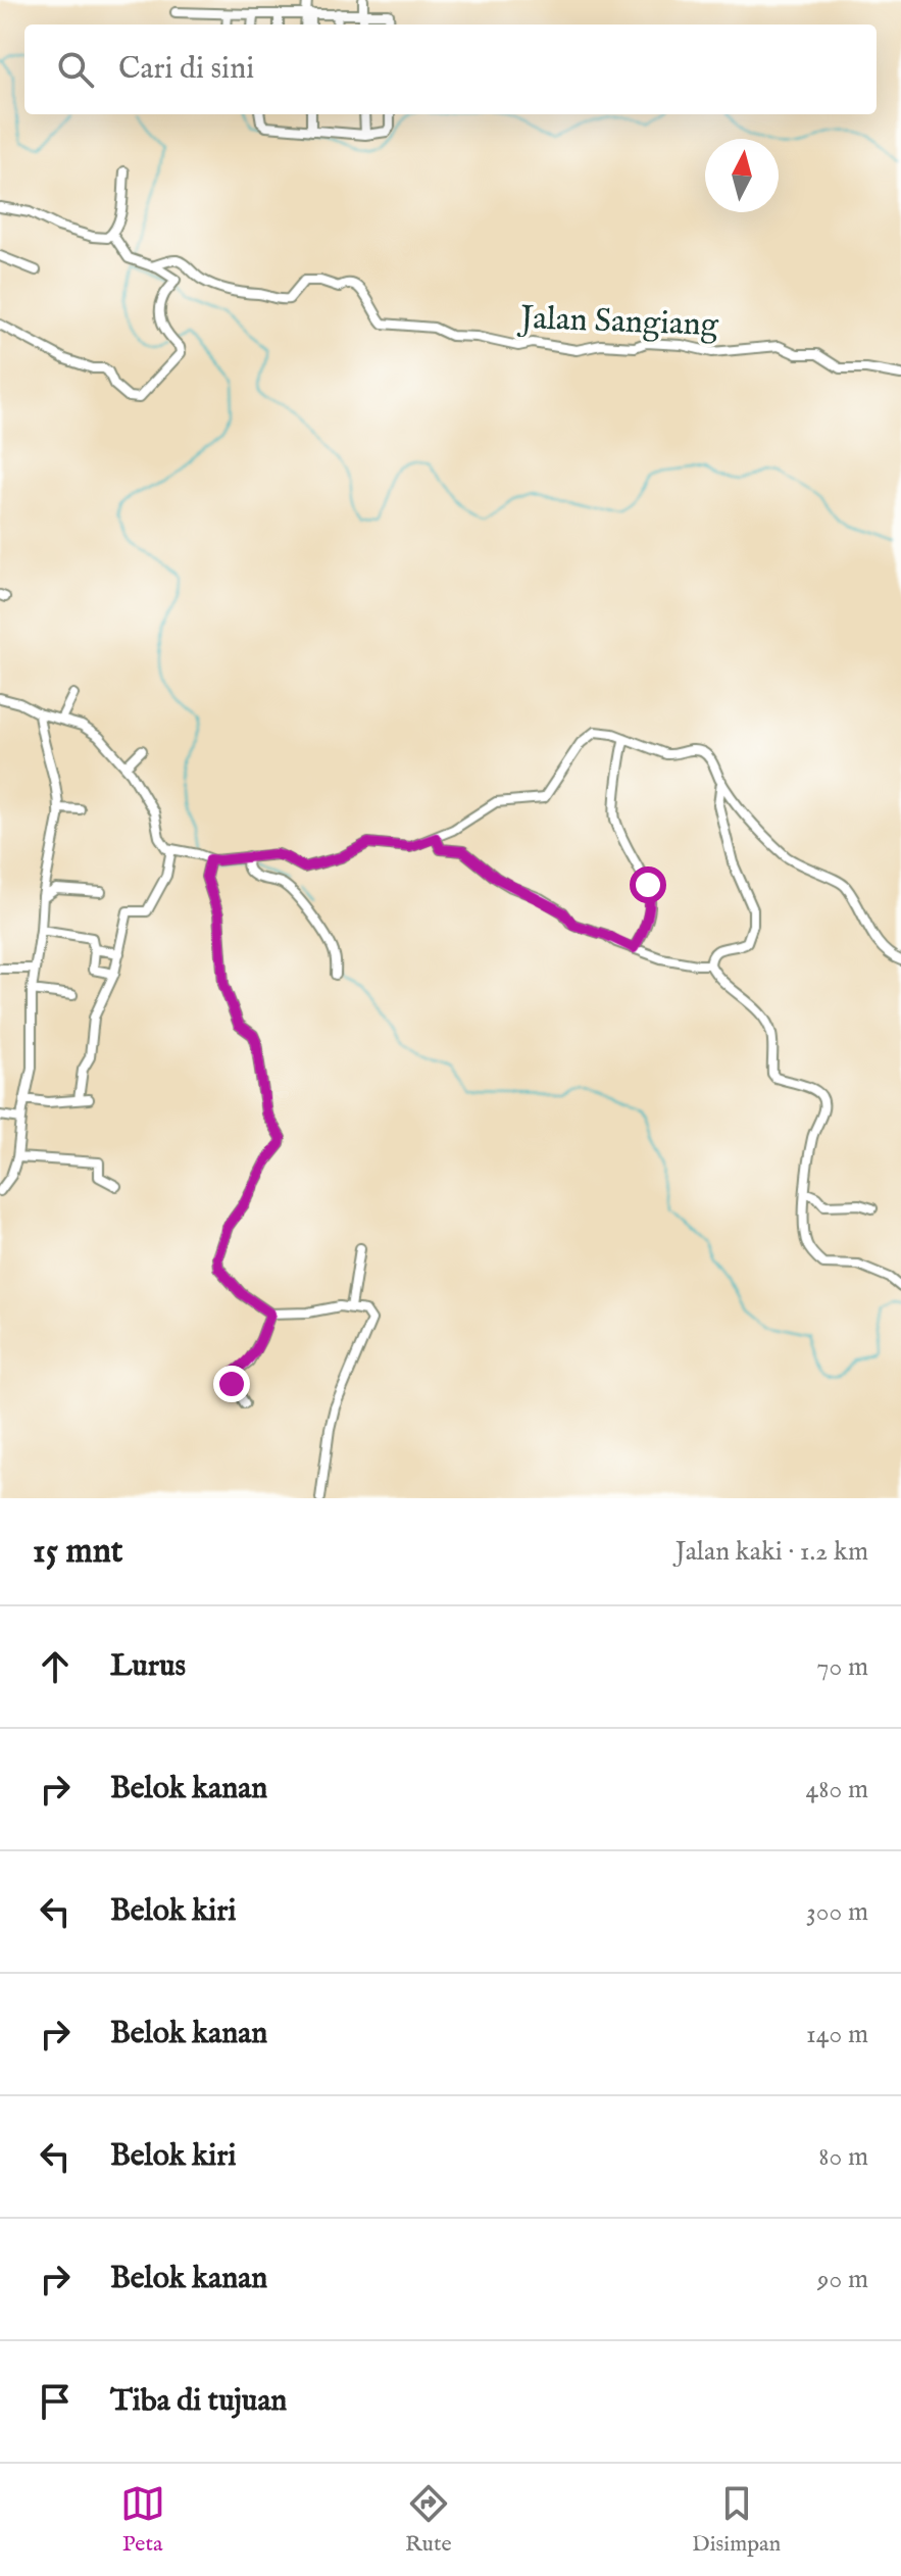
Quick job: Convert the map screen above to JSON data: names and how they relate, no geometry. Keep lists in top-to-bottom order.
{
  "streets": {
    "street": ["Jalan Sangiang"]
  },
  "north": "top",
  "page": {
    "search": "Cari di sini",
    "heading": ["15 mnt", "Jalan kaki · 1.2 km"],
    "list": [
      ["Lurus", "70 m"],
      ["Belok kanan", "480 m"],
      ["Belok kiri", "300 m"],
      ["Belok kanan", "140 m"],
      ["Belok kiri", "80 m"],
      ["Belok kanan", "90 m"],
      "Tiba di tujuan"
    ],
    "nav": ["Peta", "Rute", "Disimpan"]
  }
}
